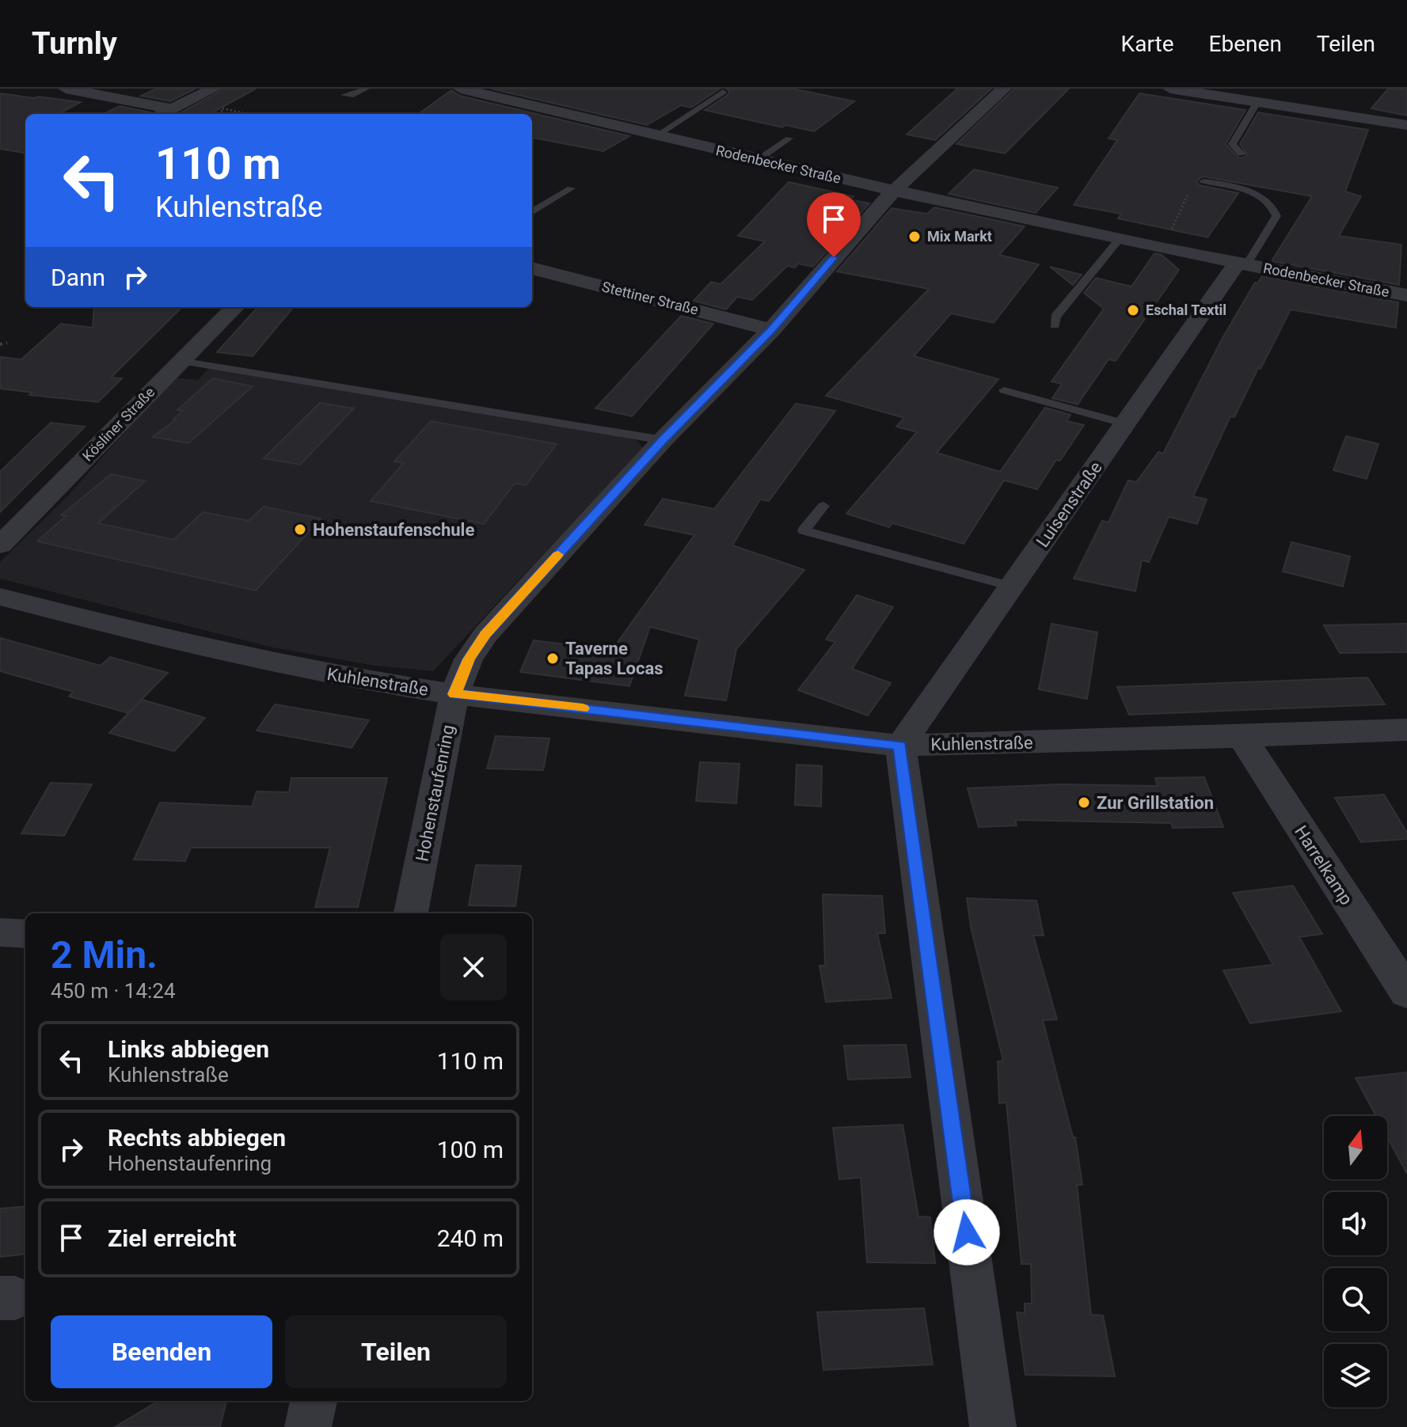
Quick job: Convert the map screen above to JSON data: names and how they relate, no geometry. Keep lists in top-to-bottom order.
{
  "streets": {
    "street": [
      "Rodenbecker Straße",
      "Stettiner Straße",
      "Kösliner Straße",
      "Luisenstraße",
      "Kuhlenstraße",
      "Hohenstaufenring",
      "Harrelkamp"
    ]
  },
  "crossings": [
    ["Rodenbecker Straße", "Luisenstraße"],
    ["Rodenbecker Straße", "Hohenstaufenring"],
    ["Stettiner Straße", "Hohenstaufenring"],
    ["Luisenstraße", "Kuhlenstraße"],
    ["Kuhlenstraße", "Hohenstaufenring"],
    ["Kuhlenstraße", "Harrelkamp"]
  ],
  "places": [
    "Mix Markt",
    "Eschal Textil",
    "Hohenstaufenschule",
    "Taverne Tapas Locas",
    "Zur Grillstation"
  ],
  "north": "top",
  "page": {
    "header": "Turnly",
    "nav": ["Karte", "Ebenen", "Teilen"],
    "turn": ["110 m", "Kuhlenstraße"],
    "then": "Dann",
    "heading": ["2 Min.", "450 m · 14:24"],
    "list": [
      {
        "name": "Links abbiegen",
        "note": "Kuhlenstraße",
        "value": "110 m"
      },
      {
        "name": "Rechts abbiegen",
        "note": "Hohenstaufenring",
        "value": "100 m"
      },
      {
        "name": "Ziel erreicht",
        "value": "240 m"
      }
    ],
    "buttons": ["Beenden", "Teilen"]
  }
}
